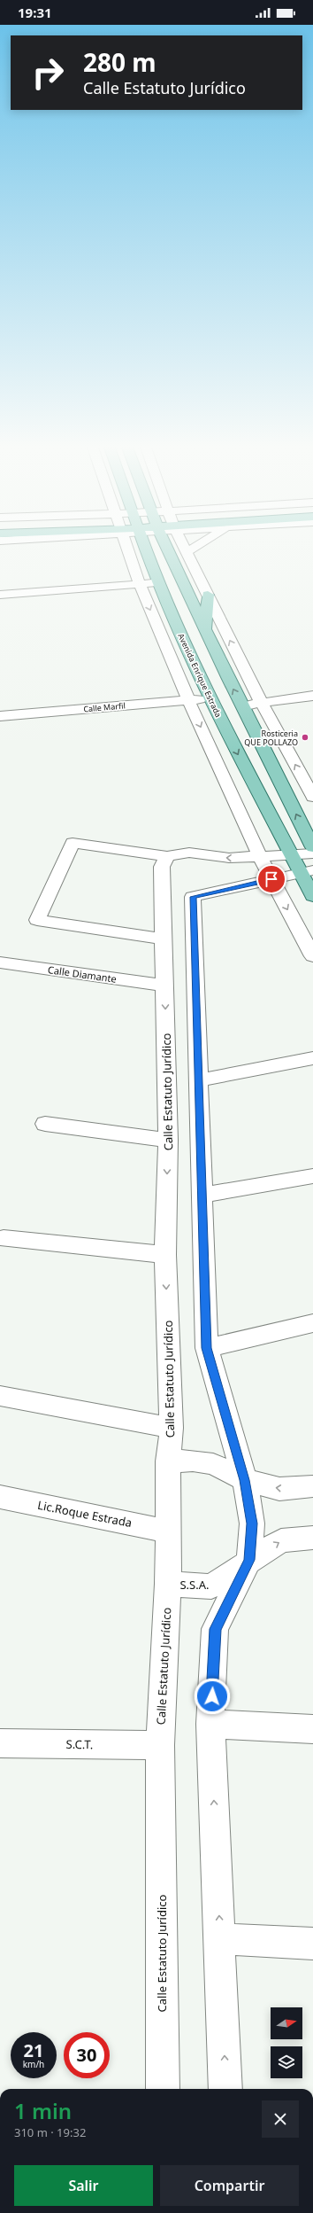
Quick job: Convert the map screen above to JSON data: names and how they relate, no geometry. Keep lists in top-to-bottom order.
{
  "streets": {
    "main road": ["Avenida Enrique Estrada"],
    "street": [
      "Calle Marfil",
      "Calle Diamante",
      "Calle Estatuto Jurídico",
      "Lic.Roque Estrada",
      "S.S.A.",
      "S.C.T."
    ]
  },
  "crossings": [
    ["Avenida Enrique Estrada", "Calle Marfil"],
    ["Calle Diamante", "Calle Estatuto Jurídico"],
    ["Calle Estatuto Jurídico", "Lic.Roque Estrada"],
    ["Calle Estatuto Jurídico", "S.S.A."],
    ["Calle Estatuto Jurídico", "S.C.T."]
  ],
  "one_way": ["S.S.A."],
  "places": ["Rosticeria QUE POLLAZO"],
  "north": "right",
  "page": {
    "status": "19:31",
    "turn": ["280 m", "Calle Estatuto Jurídico"],
    "speed": "21 km/h",
    "limit": "30",
    "heading": ["1 min", "310 m · 19:32"],
    "buttons": ["Salir", "Compartir"]
  }
}
